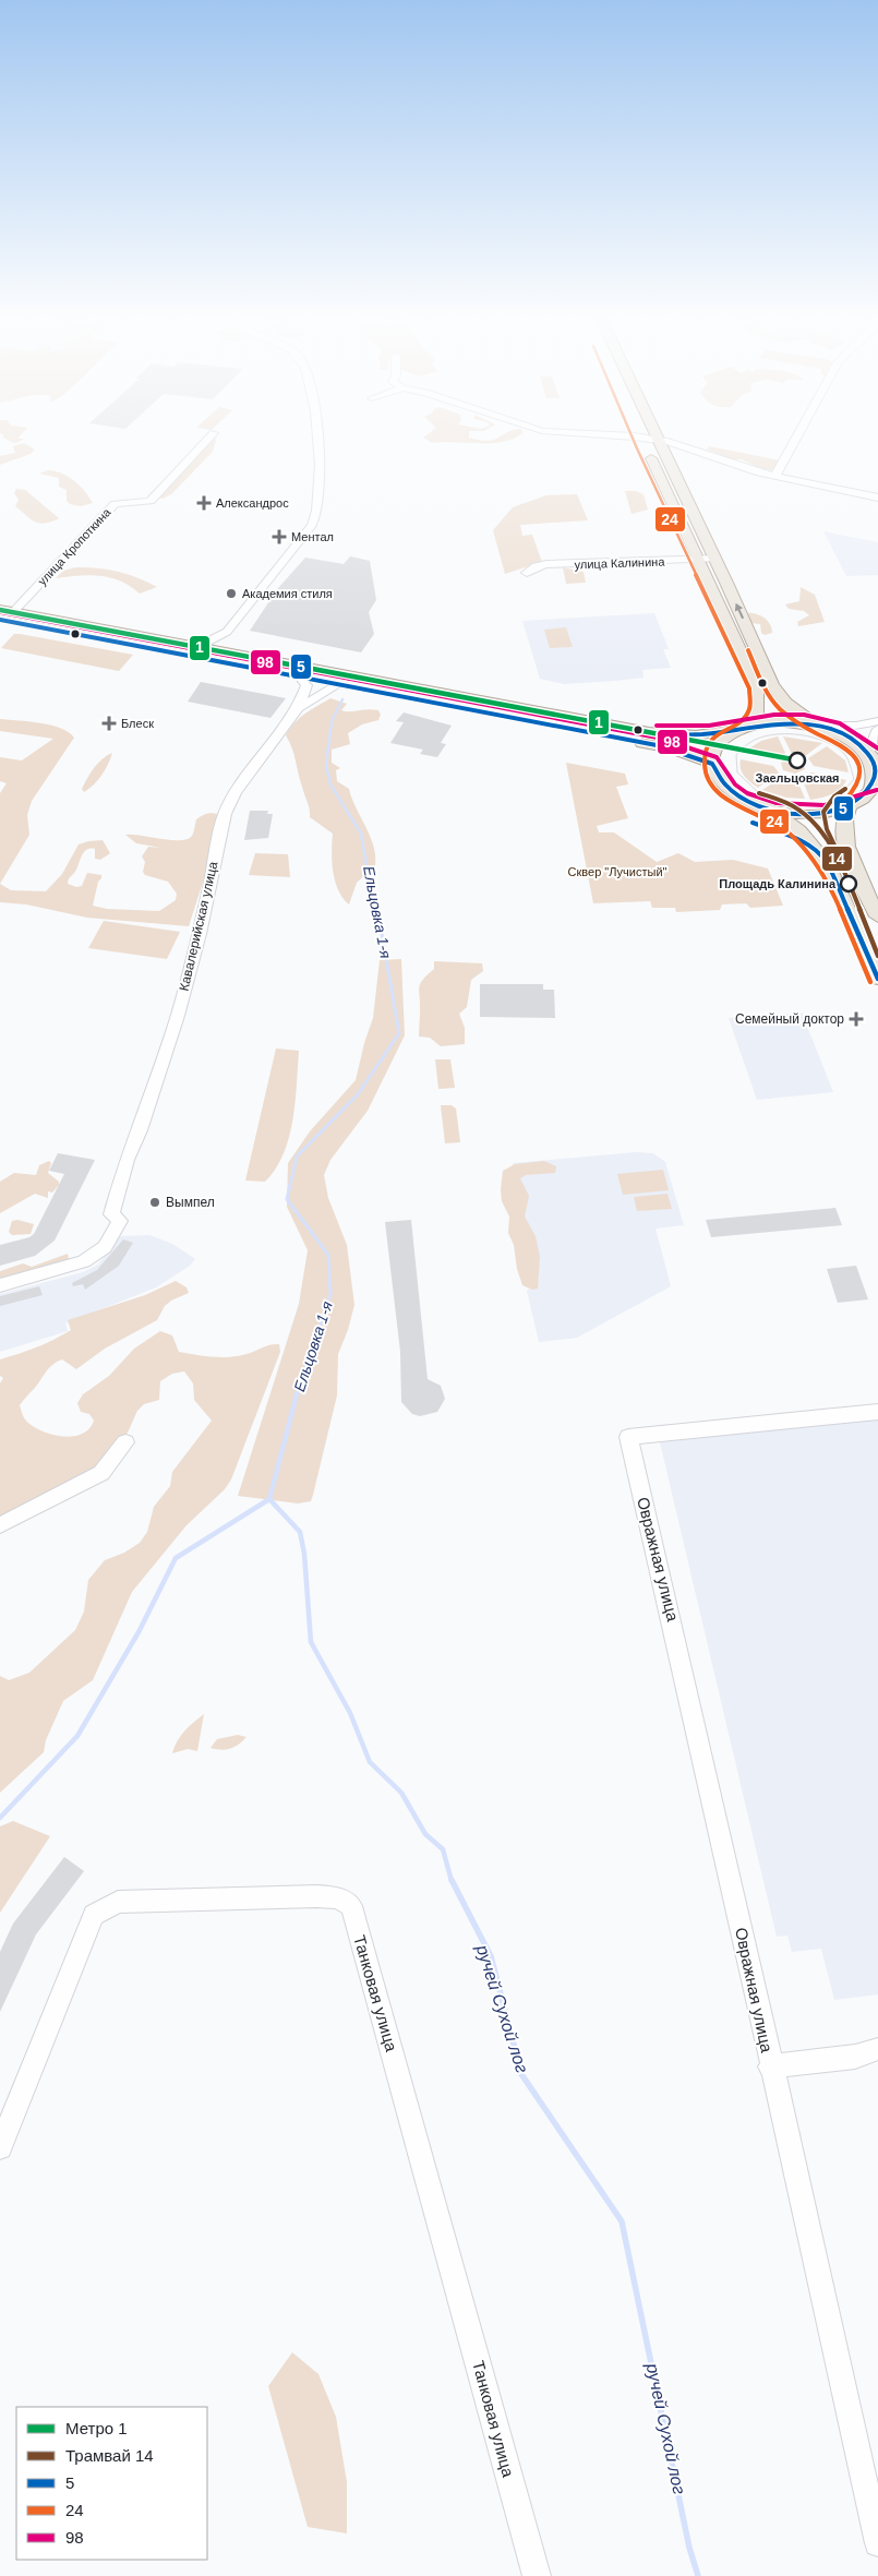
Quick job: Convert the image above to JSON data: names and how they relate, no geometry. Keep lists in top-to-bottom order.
{
  "streets": {
    "street": [
      "улица Кропоткина",
      "улица Калинина",
      "Кавалерийская улица",
      "Овражная улица",
      "Танковая улица"
    ]
  },
  "water": ["Ельцовка 1-я", "ручей Сухой лог"],
  "parks": ["Сквер \"Лучистый\""],
  "places": {
    "health": [
      "Александрос",
      "Ментал",
      "Блеск",
      "Семейный доктор"
    ],
    "other": [
      "Академия стиля",
      "Заельцовская",
      "Площадь Калинина",
      "Вымпел"
    ]
  },
  "lines": [
    "transit line 24",
    "metro line 1",
    "transit line 5",
    "transit line 98",
    "tram line 14"
  ],
  "legend": [
    "Метро 1",
    "Трамвай 14",
    "5",
    "24",
    "98"
  ]
}
